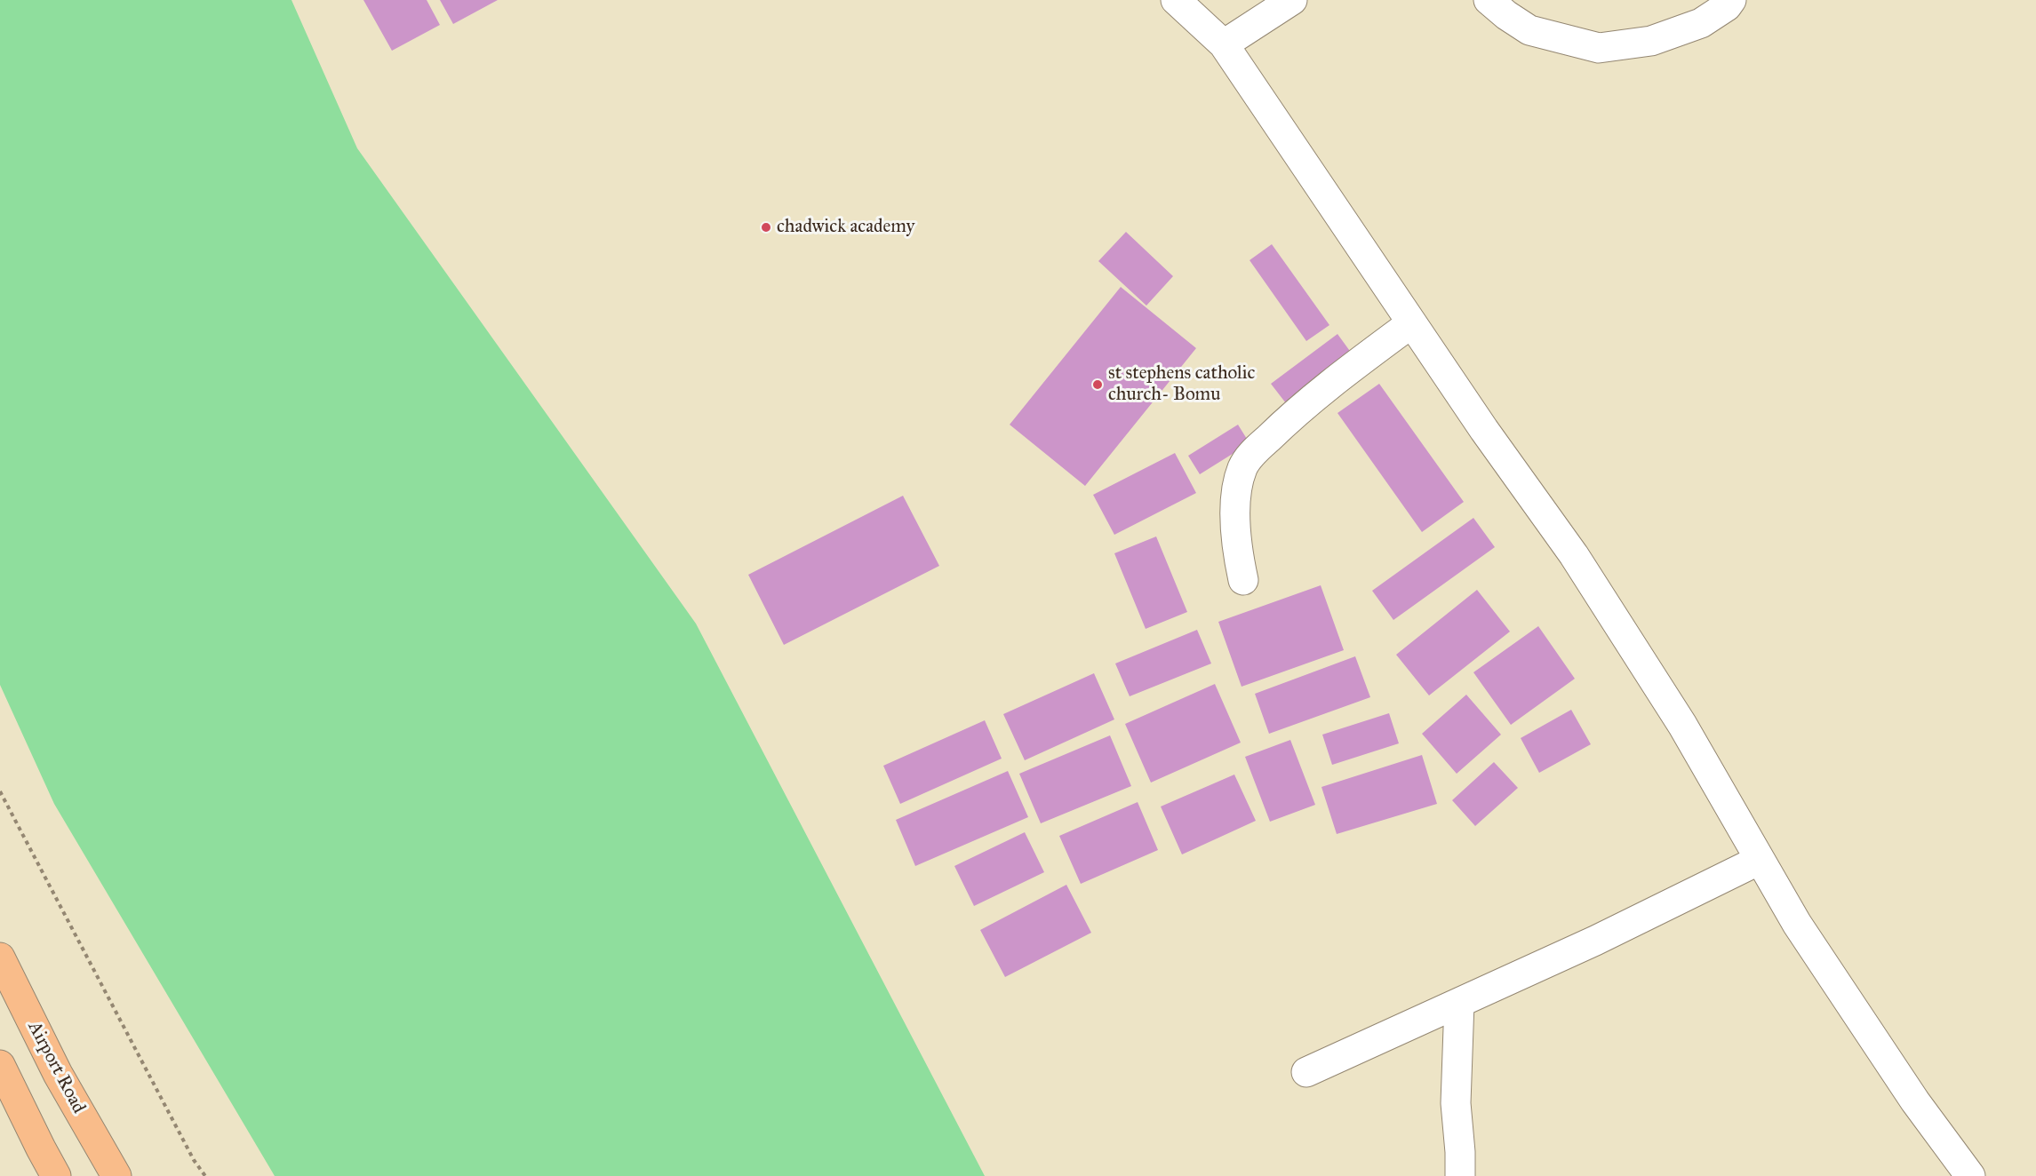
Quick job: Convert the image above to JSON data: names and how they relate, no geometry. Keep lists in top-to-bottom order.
{
  "streets": {
    "main road": ["Airport Road"]
  },
  "places": ["chadwick academy", "st stephens catholic church- Bomu"]
}
